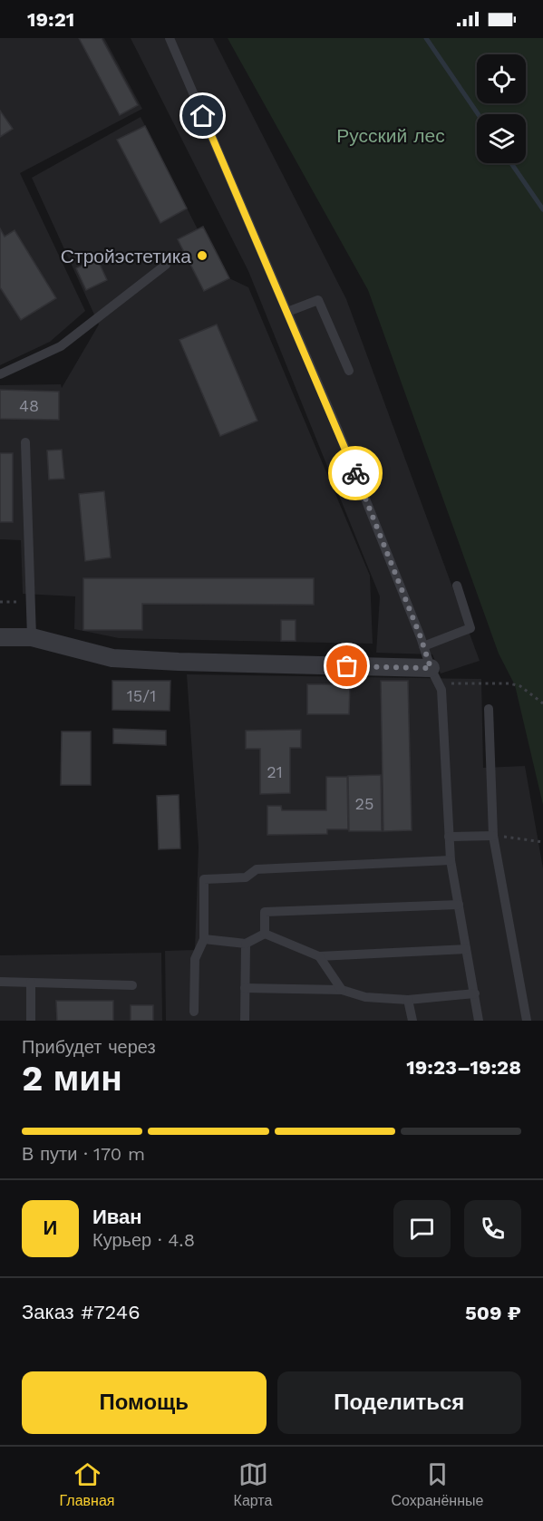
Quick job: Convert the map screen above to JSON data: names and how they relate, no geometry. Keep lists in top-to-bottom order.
{
  "parks": ["Русский лес"],
  "places": ["Стройэстетика"],
  "house_numbers": [
    "48",
    "15/1",
    "21",
    "25"
  ],
  "page": {
    "status": "19:21",
    "heading": ["2 мин", "Прибудет через", "19:23–19:28"],
    "panel": [
      "Иван",
      "Курьер · 4.8",
      "Заказ #7246",
      "509 ₽"
    ],
    "bar": "В пути · 170 m",
    "round": "И",
    "buttons": ["Помощь", "Поделиться"],
    "tabs": ["Главная", "Карта", "Сохранённые"]
  }
}
